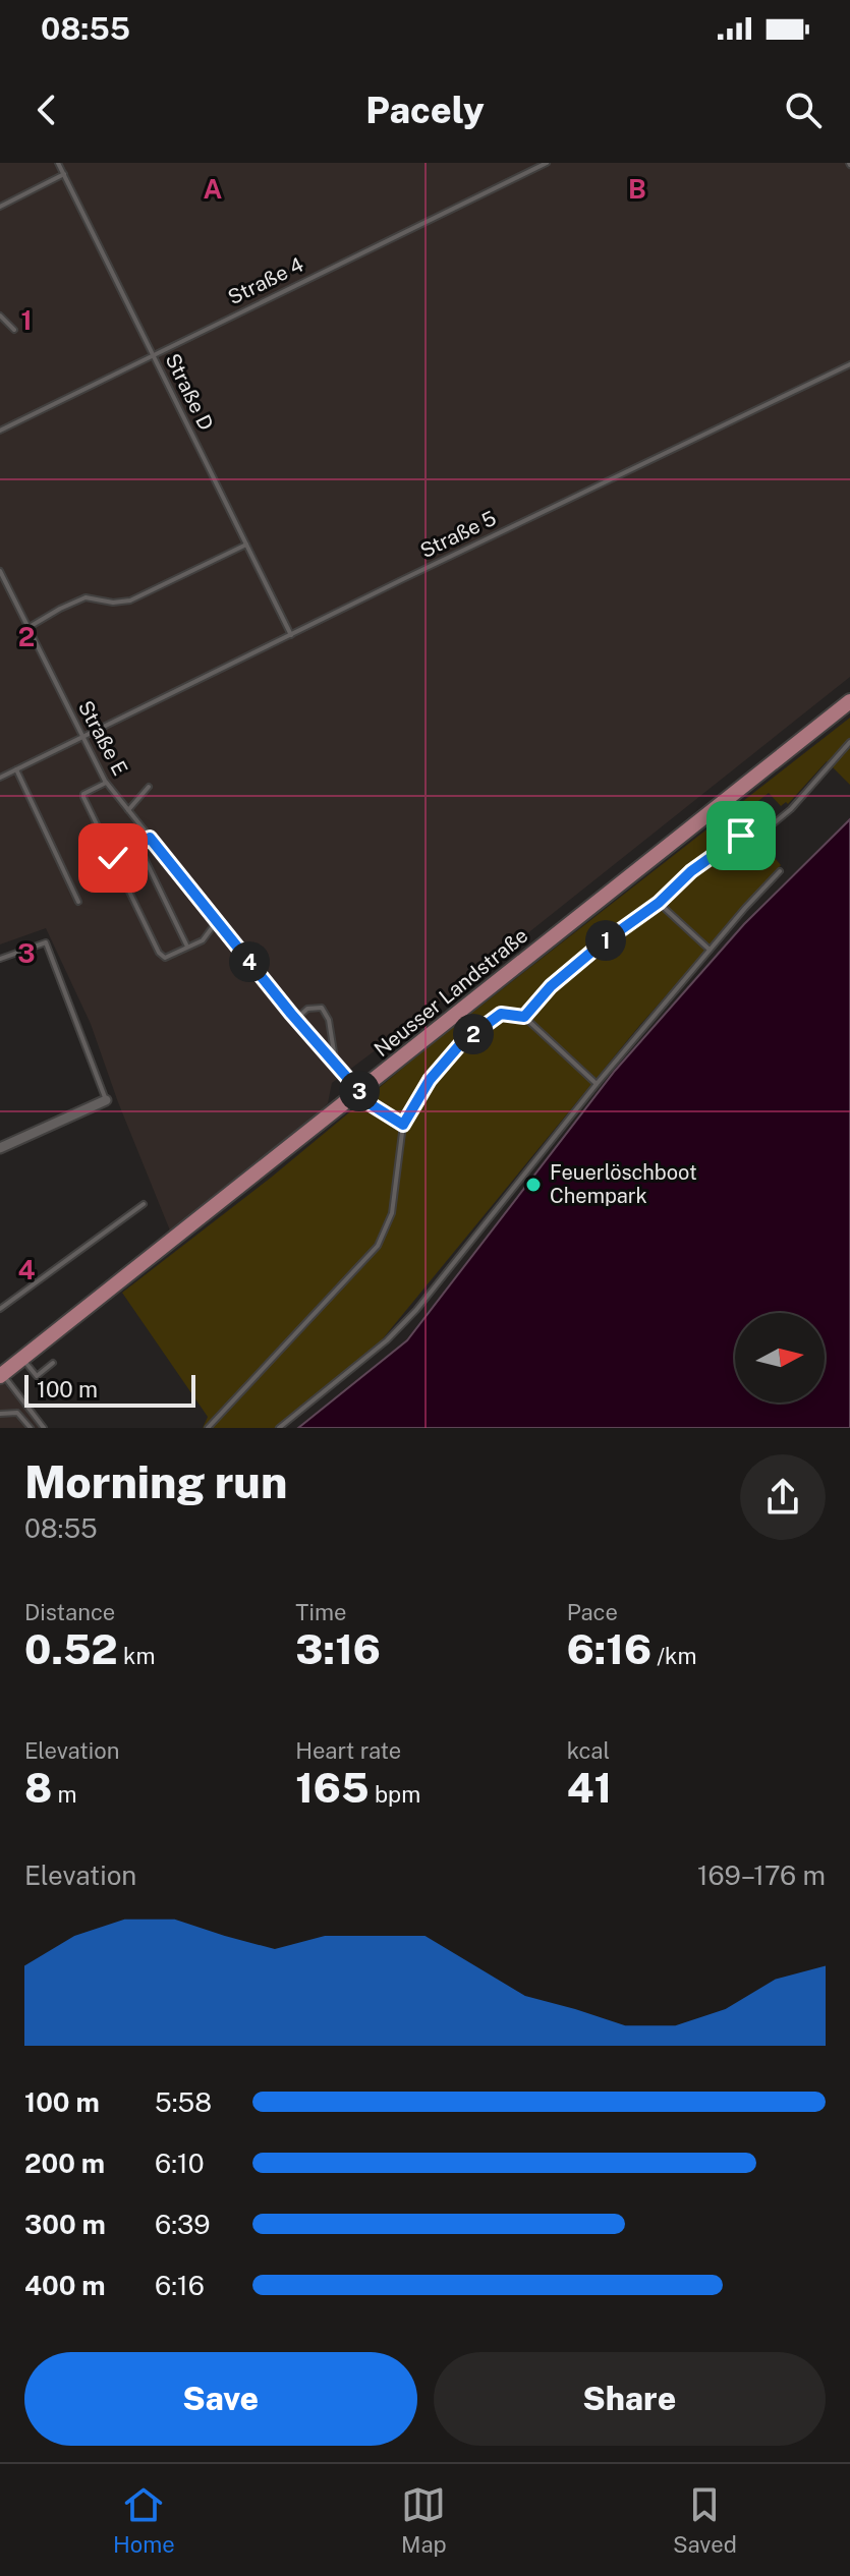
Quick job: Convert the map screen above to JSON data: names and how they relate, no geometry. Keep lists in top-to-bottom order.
{
  "streets": {
    "main road": ["Neusser Landstraße"],
    "lane": [
      "Straße 4",
      "Straße D",
      "Straße 5",
      "Straße E"
    ]
  },
  "crossings": [
    ["Straße 4", "Straße D"],
    ["Straße D", "Straße 5"],
    ["Straße 5", "Straße E"],
    ["Straße E", "Neusser Landstraße"]
  ],
  "places": ["Feuerlöschboot Chempark"],
  "scale_bar": "100 m",
  "north": "right",
  "page": {
    "status": "08:55",
    "header": "Pacely",
    "pins": [
      "1",
      "4",
      "2",
      "3"
    ],
    "scale": "100 m",
    "heading": ["Morning run", "08:55"],
    "stats": [
      ["Distance", "0.52 km"],
      ["Time", "3:16"],
      ["Pace", "6:16 /km"],
      ["Elevation", "8 m"],
      ["Heart rate", "165 bpm"],
      ["kcal", "41"]
    ],
    "chart": ["Elevation", "169–176 m"],
    "list": [
      {
        "name": "100 m",
        "note": "5:58"
      },
      {
        "name": "200 m",
        "note": "6:10"
      },
      {
        "name": "300 m",
        "note": "6:39"
      },
      {
        "name": "400 m",
        "note": "6:16"
      }
    ],
    "buttons": ["Save", "Share"],
    "tabs": ["Home", "Map", "Saved"]
  },
  "grid": {
    "columns": ["A", "B"],
    "rows": [
      "1",
      "2",
      "3",
      "4"
    ]
  }
}
